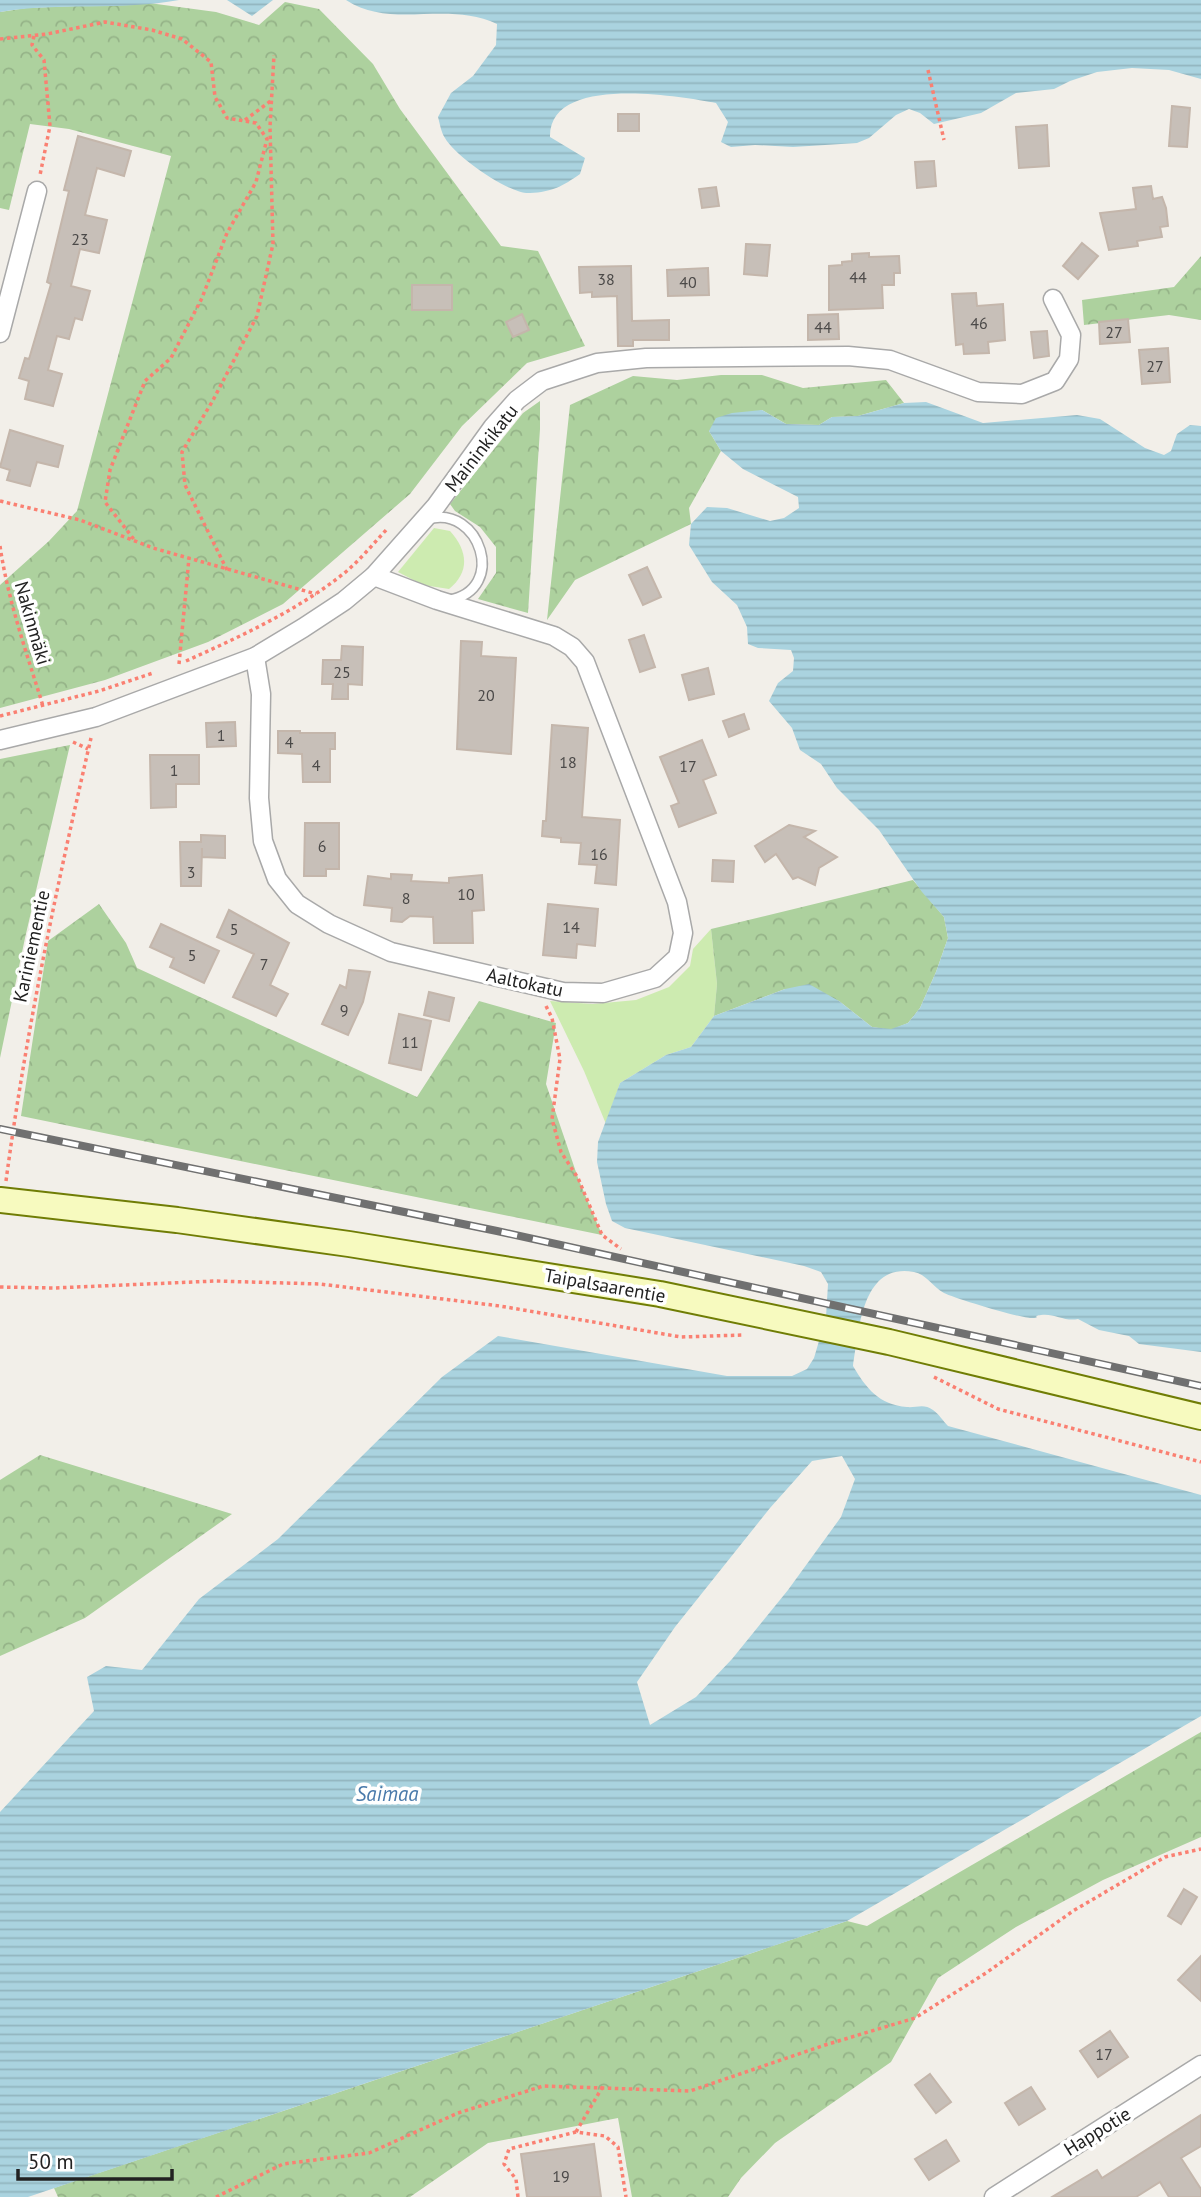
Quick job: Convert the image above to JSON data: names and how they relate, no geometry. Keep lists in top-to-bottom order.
{
  "streets": {
    "main road": ["Taipalsaarentie"],
    "street": ["Maininkikatu", "Aaltokatu", "Happotie"],
    "path": ["Nakinmäki", "Kariniementie"]
  },
  "crossings": [
    ["Maininkikatu", "Kariniementie"],
    ["Maininkikatu", "Aaltokatu"],
    ["Kariniementie", "Taipalsaarentie"]
  ],
  "water": ["Saimaa"],
  "house_numbers": [
    "23",
    "44",
    "38",
    "40",
    "46",
    "44",
    "27",
    "27",
    "25",
    "20",
    "1",
    "4",
    "18",
    "4",
    "17",
    "1",
    "6",
    "16",
    "3",
    "10",
    "8",
    "14",
    "5",
    "5",
    "7",
    "9",
    "11",
    "17",
    "19"
  ],
  "scale_bar": "50 m"
}
